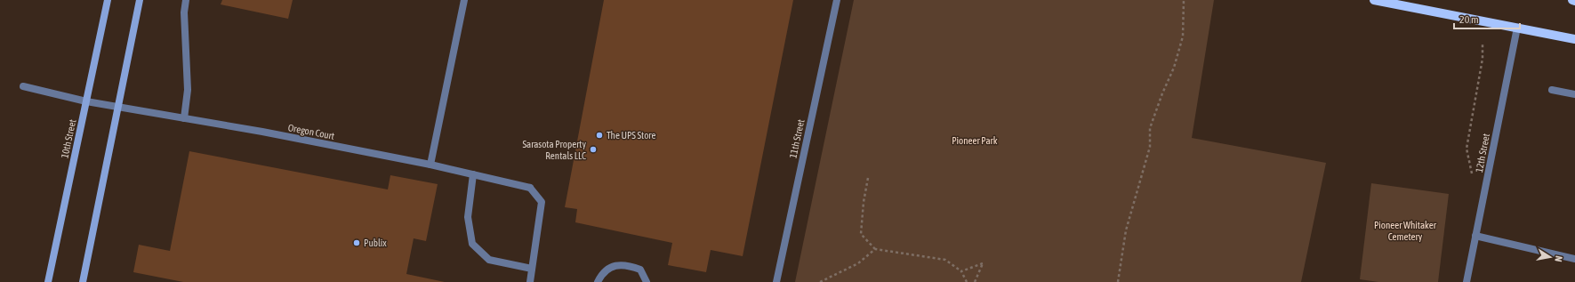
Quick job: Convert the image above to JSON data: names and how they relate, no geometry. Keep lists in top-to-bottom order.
{
  "streets": {
    "street": [
      "Oregon Court",
      "10th Street",
      "11th Street",
      "12th Street"
    ]
  },
  "crossings": [
    ["Oregon Court", "10th Street"]
  ],
  "parks": ["Pioneer Park", "Pioneer Whitaker Cemetery"],
  "places": ["The UPS Store", "Sarasota Property Rentals LLC", "Publix"],
  "scale_bar": "20 m",
  "north": "right"
}
